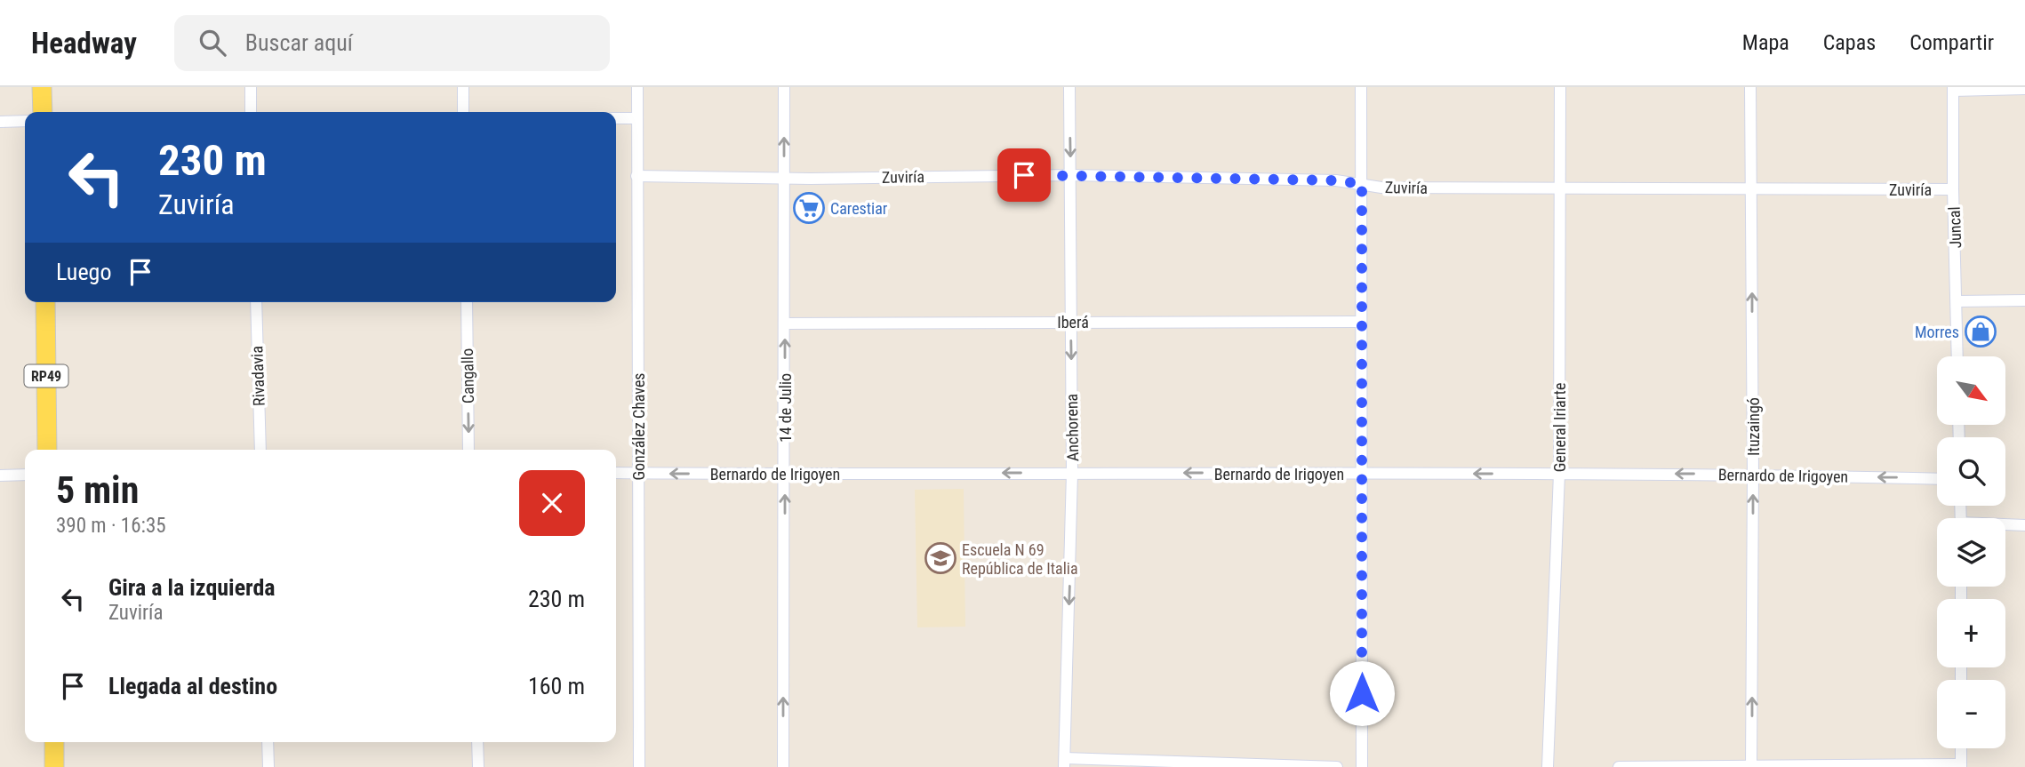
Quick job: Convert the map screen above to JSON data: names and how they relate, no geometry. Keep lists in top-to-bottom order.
{
  "streets": {
    "main road": ["RP49"],
    "street": [
      "Zuviría",
      "Juncal",
      "Iberá",
      "Rivadavia",
      "Cangallo",
      "14 de Julio",
      "González Chaves",
      "Ituzaingó",
      "Anchorena",
      "General Iriarte",
      "Bernardo de Irigoyen"
    ]
  },
  "crossings": [
    ["Zuviría", "Juncal"],
    ["Zuviría", "14 de Julio"],
    ["Zuviría", "González Chaves"],
    ["Zuviría", "Ituzaingó"],
    ["Zuviría", "Anchorena"],
    ["Zuviría", "General Iriarte"],
    ["Iberá", "14 de Julio"],
    ["Iberá", "Anchorena"],
    ["14 de Julio", "Bernardo de Irigoyen"],
    ["González Chaves", "Bernardo de Irigoyen"],
    ["Ituzaingó", "Bernardo de Irigoyen"],
    ["Anchorena", "Bernardo de Irigoyen"],
    ["General Iriarte", "Bernardo de Irigoyen"]
  ],
  "one_way": [
    "Cangallo",
    "14 de Julio",
    "Ituzaingó",
    "Anchorena",
    "Bernardo de Irigoyen"
  ],
  "places": {
    "supermarket": ["Carestiar"],
    "shop": ["Morres"],
    "school or university": ["Escuela N 69 República de Italia"]
  },
  "north": "bottom right",
  "page": {
    "header": "Headway",
    "search": "Buscar aquí",
    "nav": ["Mapa", "Capas", "Compartir"],
    "turn": ["230 m", "Zuviría"],
    "then": "Luego",
    "map_buttons": ["+", "−"],
    "heading": ["5 min", "390 m · 16:35"],
    "list": [
      {
        "name": "Gira a la izquierda",
        "note": "Zuviría",
        "value": "230 m"
      },
      {
        "name": "Llegada al destino",
        "value": "160 m"
      }
    ]
  }
}
